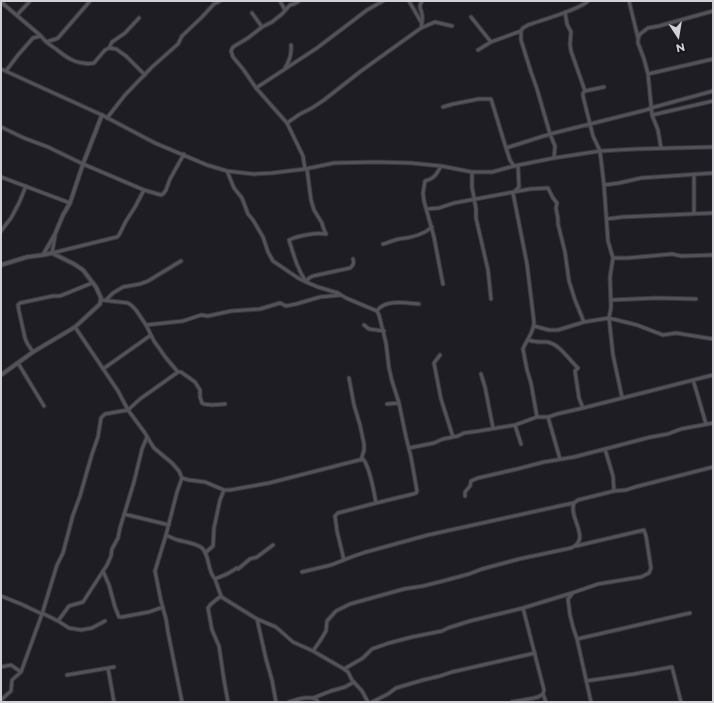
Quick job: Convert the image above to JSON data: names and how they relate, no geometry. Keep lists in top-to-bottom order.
{
  "north": "bottom"
}
